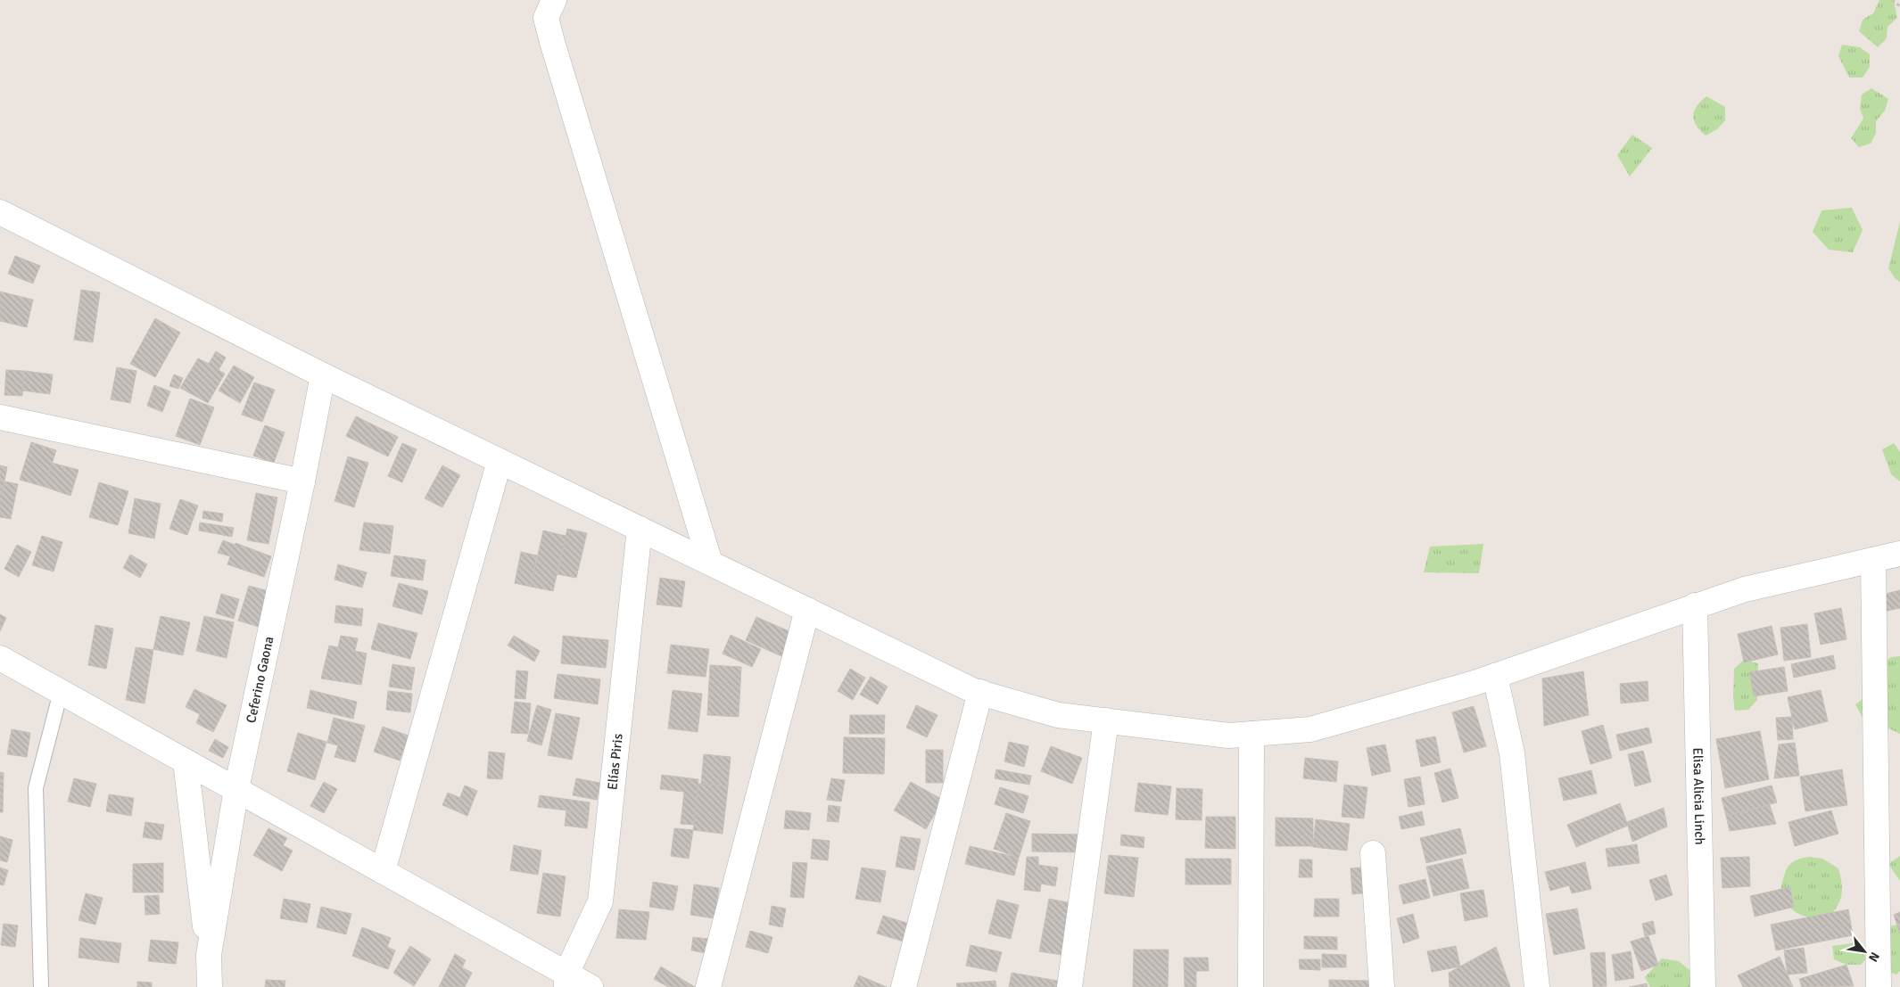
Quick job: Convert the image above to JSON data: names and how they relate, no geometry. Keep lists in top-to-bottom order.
{
  "streets": {
    "street": ["Ceferino Gaona", "Elías Piris", "Elisa Alicia Linch"]
  },
  "north": "bottom right"
}
